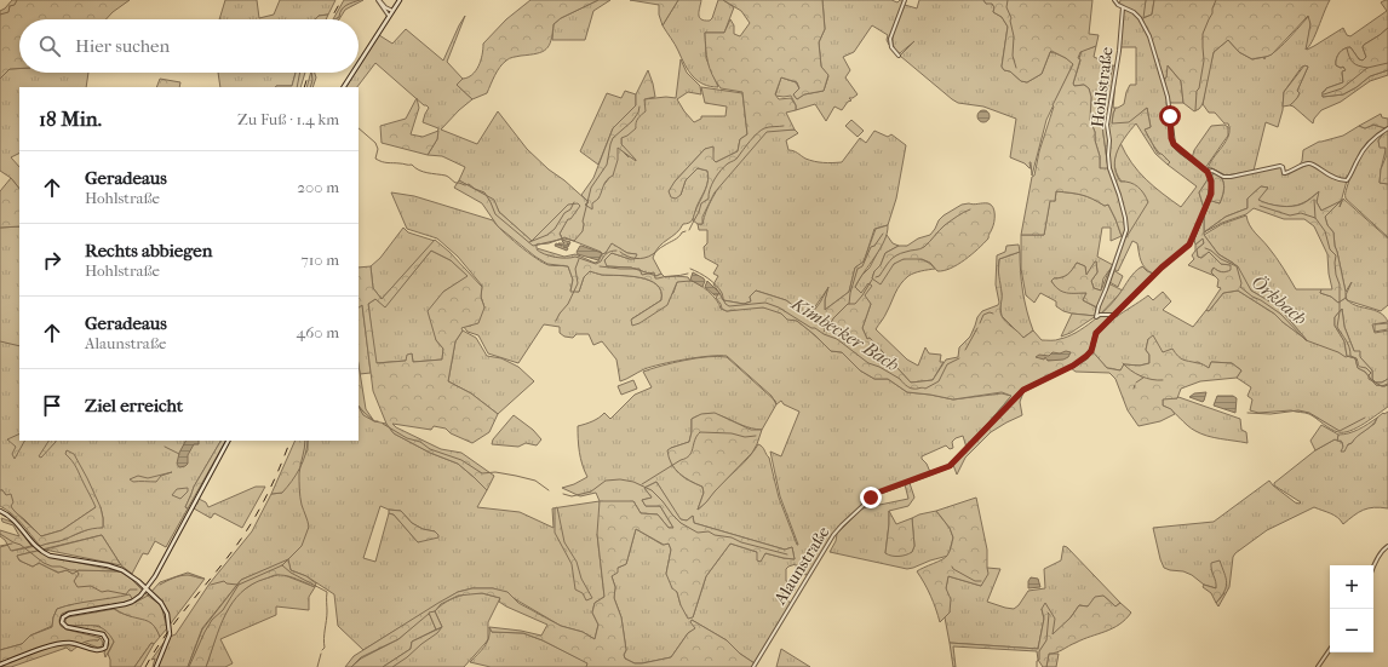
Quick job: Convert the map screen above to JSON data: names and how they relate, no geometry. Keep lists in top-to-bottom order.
{
  "streets": {
    "street": ["Hohlstraße", "Alaunstraße"]
  },
  "crossings": [
    ["Hohlstraße", "Alaunstraße"]
  ],
  "water": ["Örkbach", "Kimbecker Bach"],
  "page": {
    "search": "Hier suchen",
    "heading": ["18 Min.", "Zu Fuß · 1.4 km"],
    "list": [
      ["Geradeaus", "Hohlstraße", "200 m"],
      ["Rechts abbiegen", "Hohlstraße", "710 m"],
      ["Geradeaus", "Alaunstraße", "460 m"],
      "Ziel erreicht"
    ],
    "map_buttons": ["+", "−"]
  }
}
